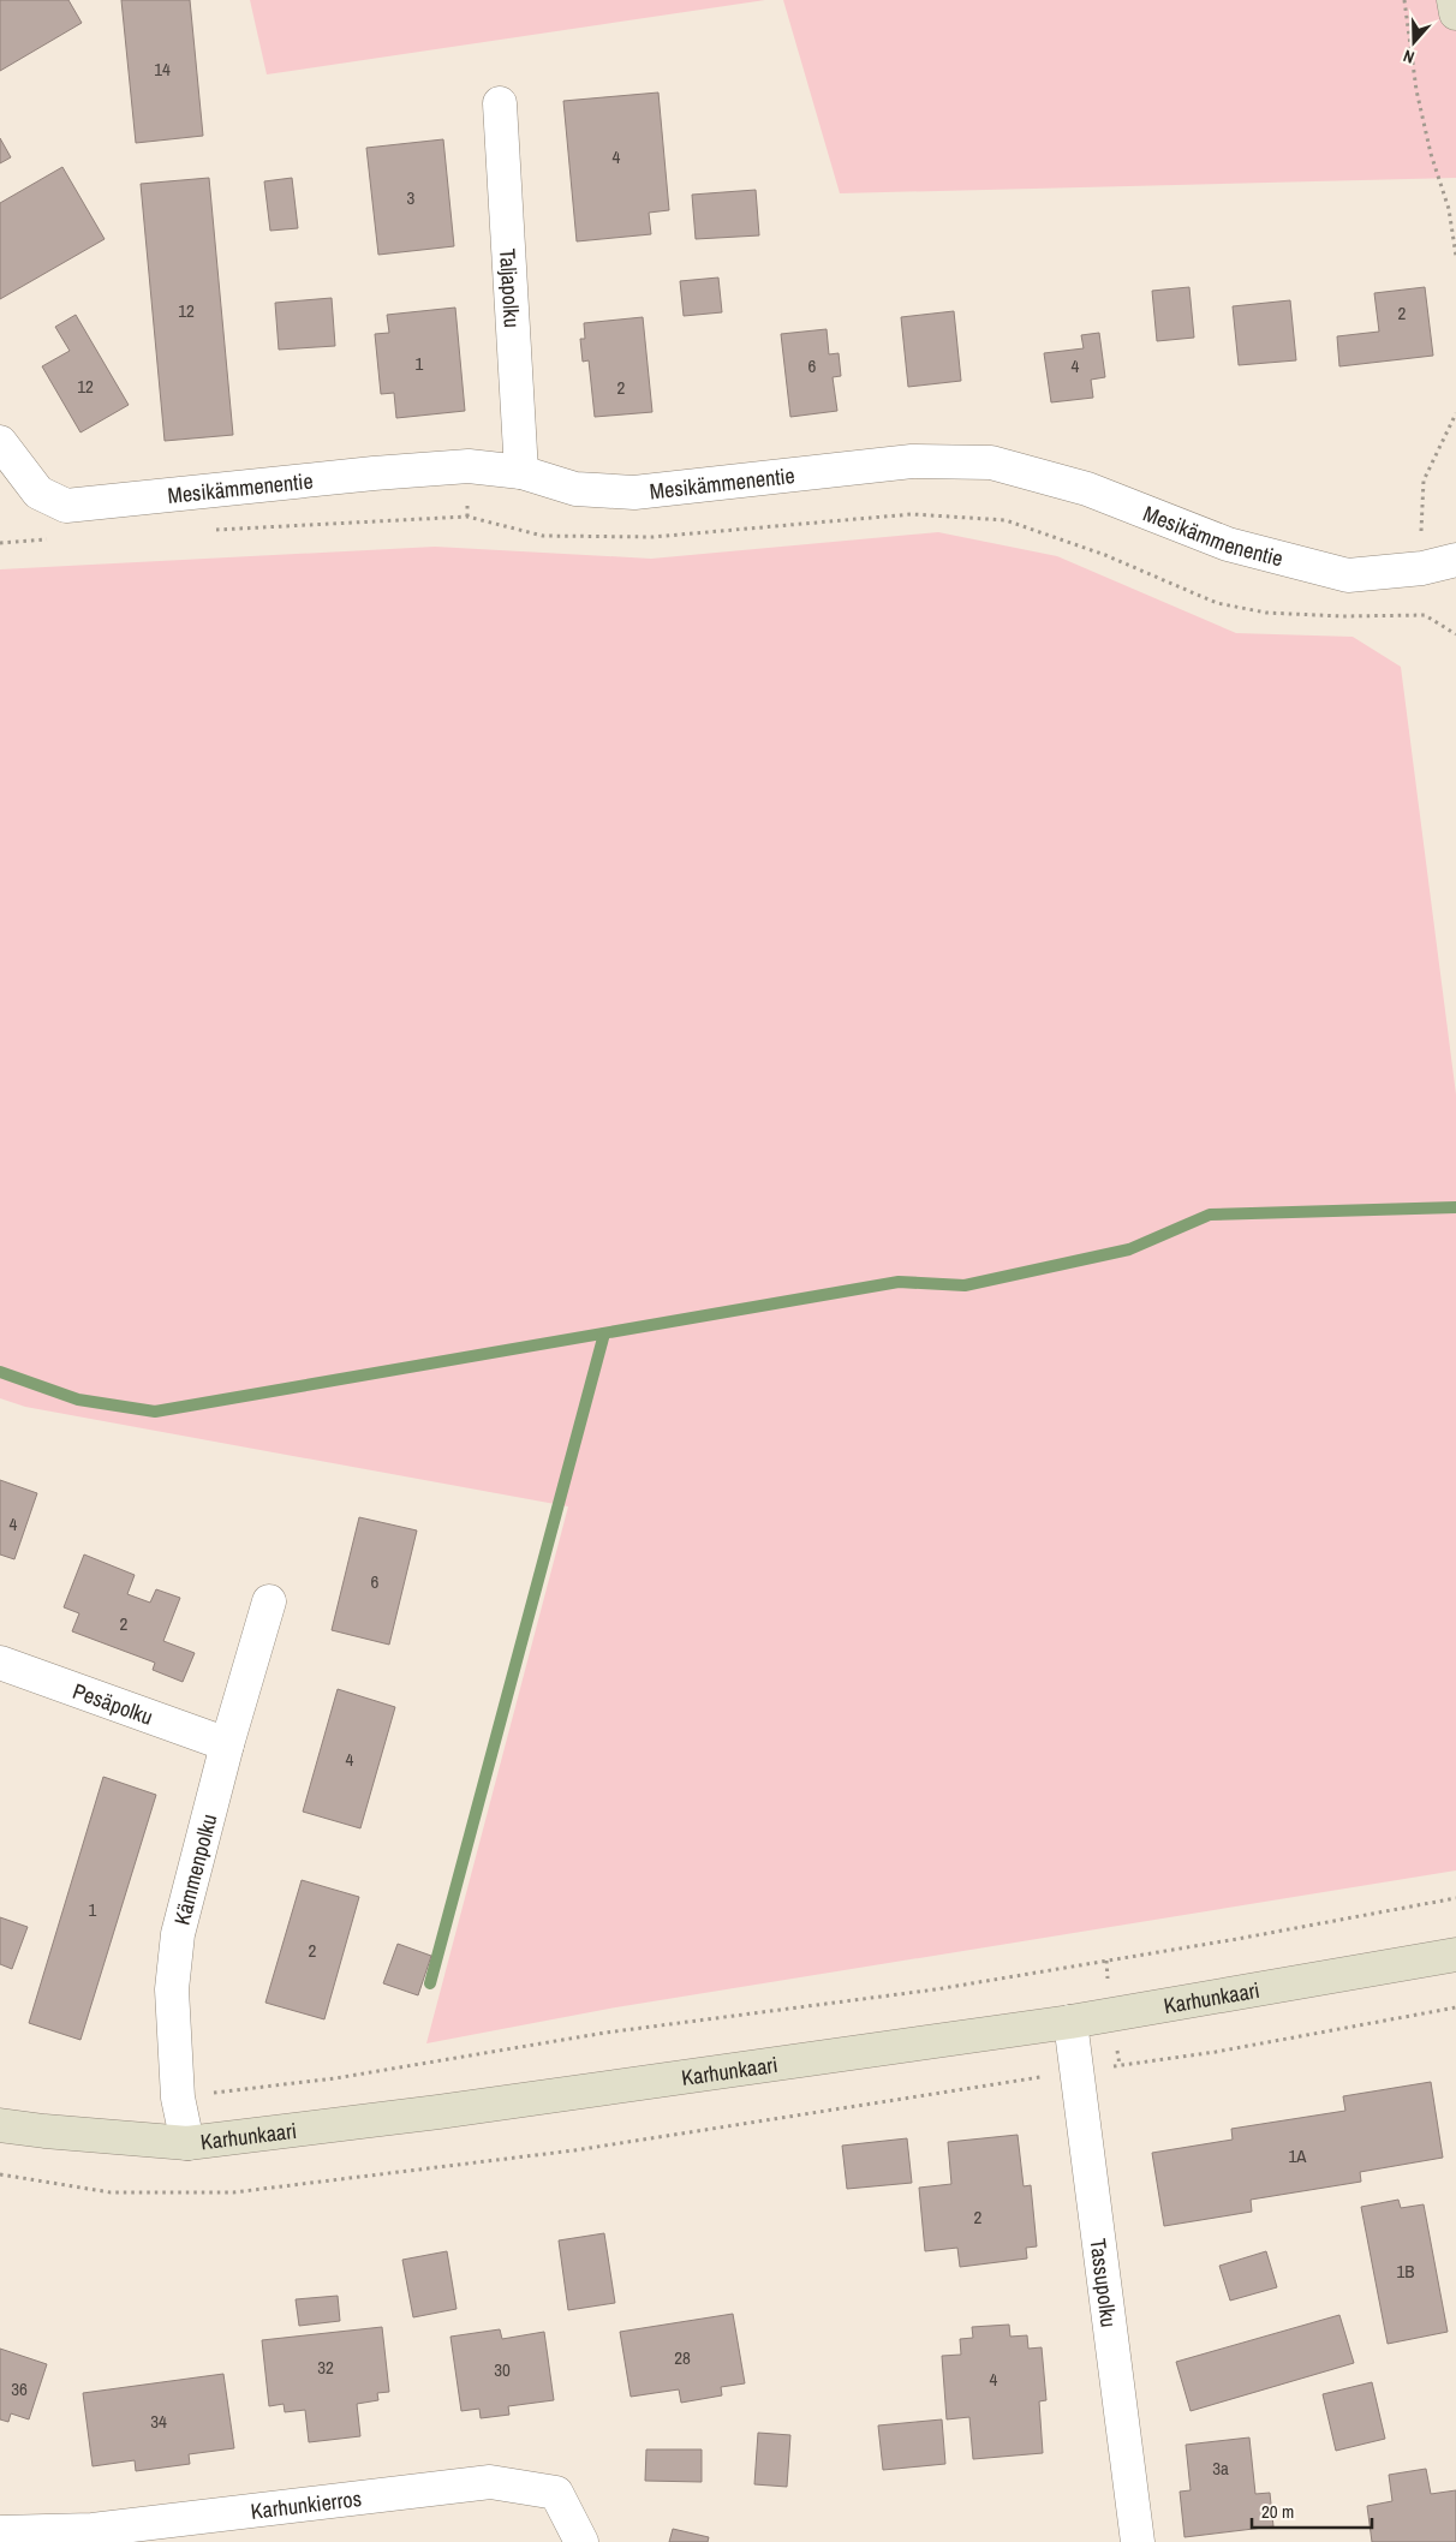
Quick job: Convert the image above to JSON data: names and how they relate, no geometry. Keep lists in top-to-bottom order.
{
  "streets": {
    "street": [
      "Taljapolku",
      "Mesikämmenentie",
      "Pesäpolku",
      "Kämmenpolku",
      "Karhunkaari",
      "Tassupolku",
      "Karhunkierros"
    ]
  },
  "crossings": [
    ["Taljapolku", "Mesikämmenentie"],
    ["Pesäpolku", "Kämmenpolku"],
    ["Kämmenpolku", "Karhunkaari"],
    ["Karhunkaari", "Tassupolku"]
  ],
  "house_numbers": [
    "14",
    "4",
    "3",
    "12",
    "2",
    "1",
    "6",
    "4",
    "12",
    "2",
    "4",
    "6",
    "2",
    "4",
    "1",
    "2",
    "1A",
    "2",
    "1B",
    "28",
    "32",
    "30",
    "4",
    "36",
    "34",
    "3a"
  ],
  "scale_bar": "20 m",
  "north": "bottom"
}
